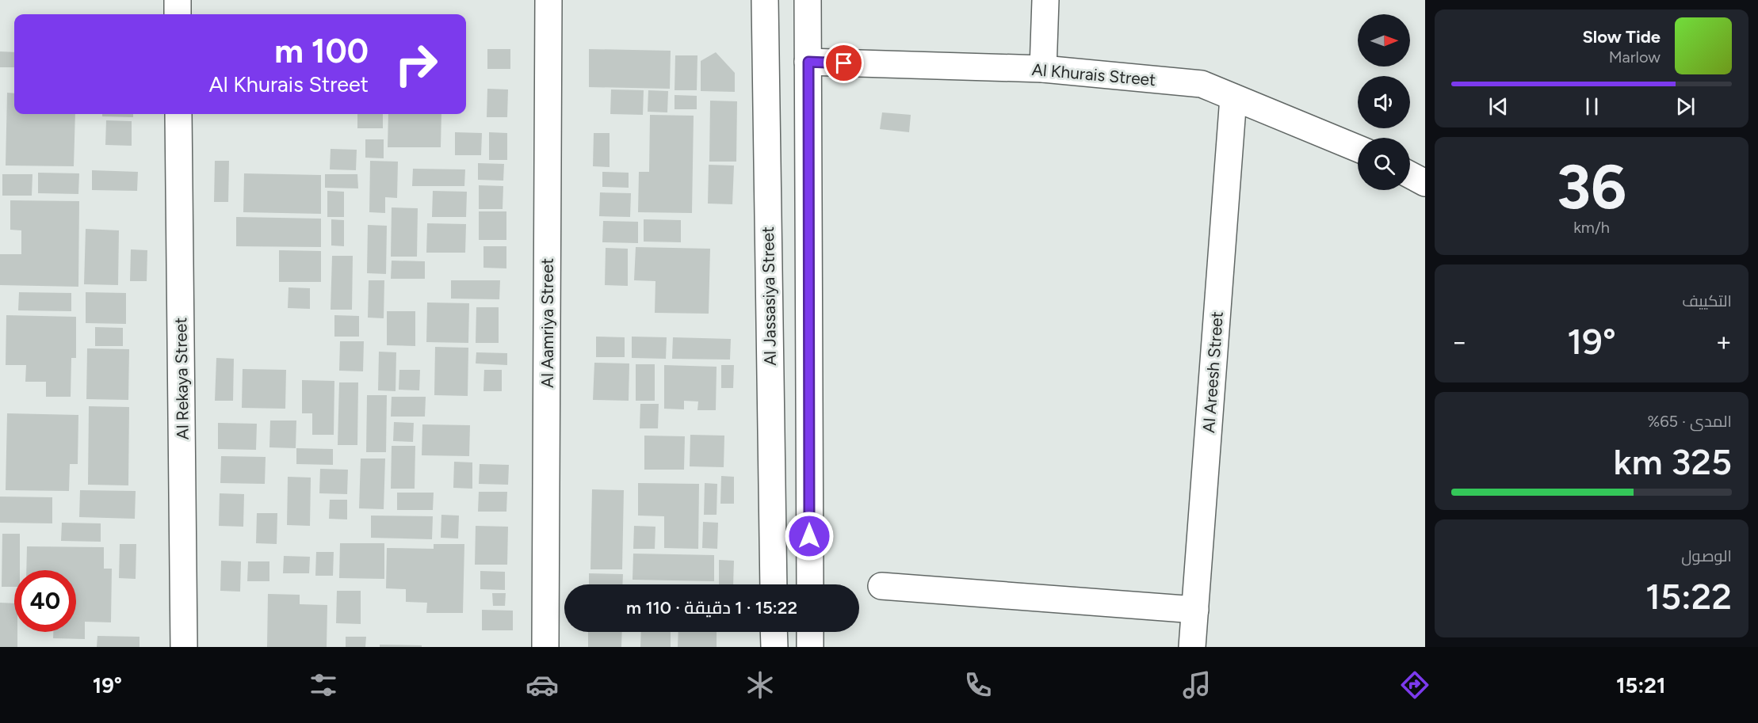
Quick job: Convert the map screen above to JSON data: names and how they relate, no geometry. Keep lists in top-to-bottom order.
{
  "streets": {
    "street": [
      "Al Khurais Street",
      "Al Jassasiya Street",
      "Al Aamriya Street",
      "Al Areesh Street",
      "Al Rekaya Street"
    ]
  },
  "crossings": [
    ["Al Khurais Street", "Al Areesh Street"]
  ],
  "north": "right",
  "page": {
    "turn": ["100 m", "Al Khurais Street"],
    "song": ["Slow Tide", "Marlow"],
    "tile": [
      ["36", "km/h"],
      "التكييف",
      ["المدى · 65%", "325 km"],
      ["الوصول", "15:22"]
    ],
    "heat": ["−", "19°", "+"],
    "limit": "40",
    "trip": "15:22 · 1 دقيقة · 110 m",
    "tabs": ["15:21", "19°"]
  }
}
